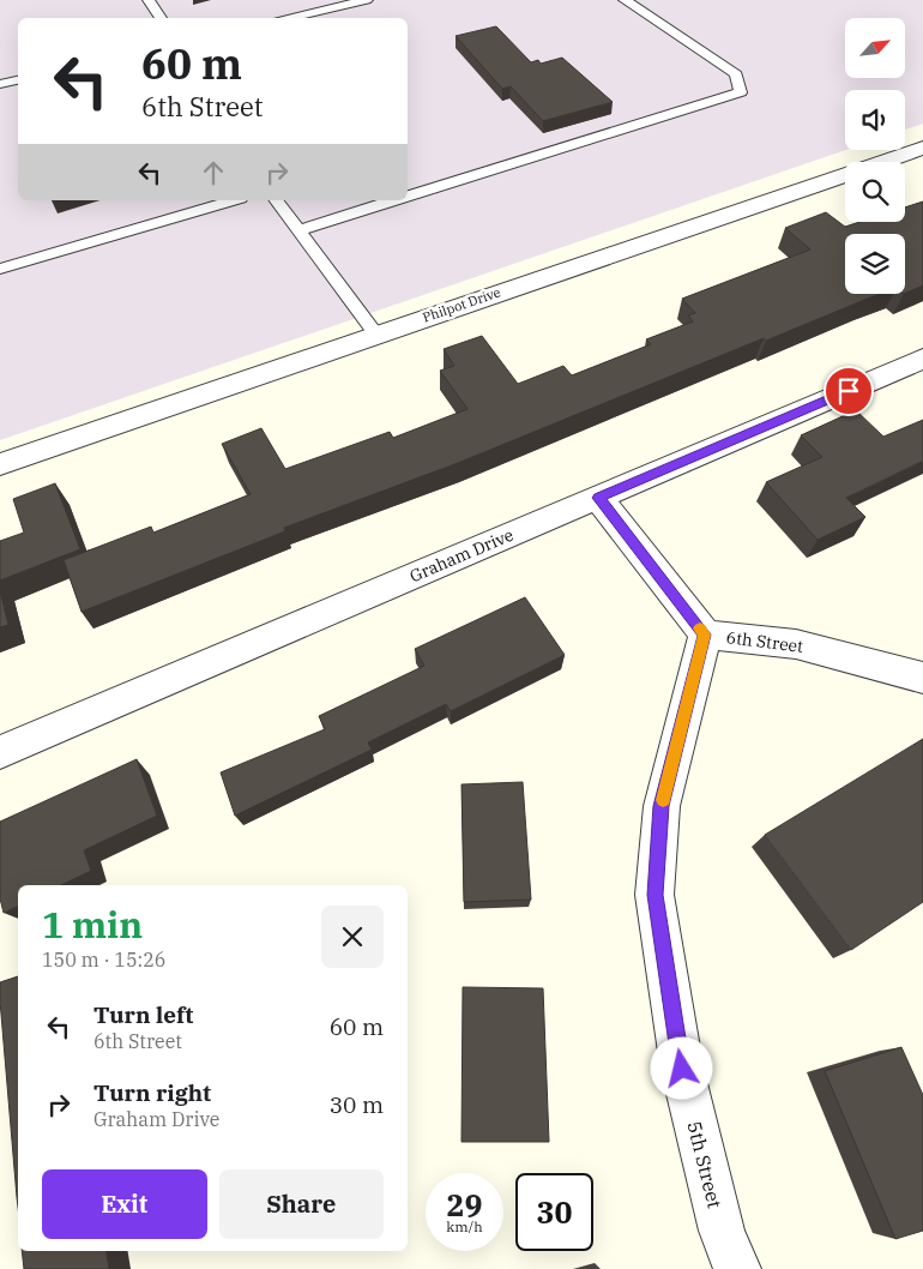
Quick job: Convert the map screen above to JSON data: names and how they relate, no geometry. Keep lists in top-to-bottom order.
{
  "streets": {
    "street": [
      "Philpot Drive",
      "Graham Drive",
      "6th Street",
      "5th Street"
    ]
  },
  "crossings": [
    ["Graham Drive", "6th Street"],
    ["6th Street", "5th Street"]
  ],
  "north": "top right",
  "page": {
    "turn": ["60 m", "6th Street"],
    "heading": ["1 min", "150 m · 15:26"],
    "list": [
      {
        "name": "Turn left",
        "note": "6th Street",
        "value": "60 m"
      },
      {
        "name": "Turn right",
        "note": "Graham Drive",
        "value": "30 m"
      }
    ],
    "buttons": ["Exit", "Share"],
    "speed": "29 km/h",
    "limit": "30"
  }
}
